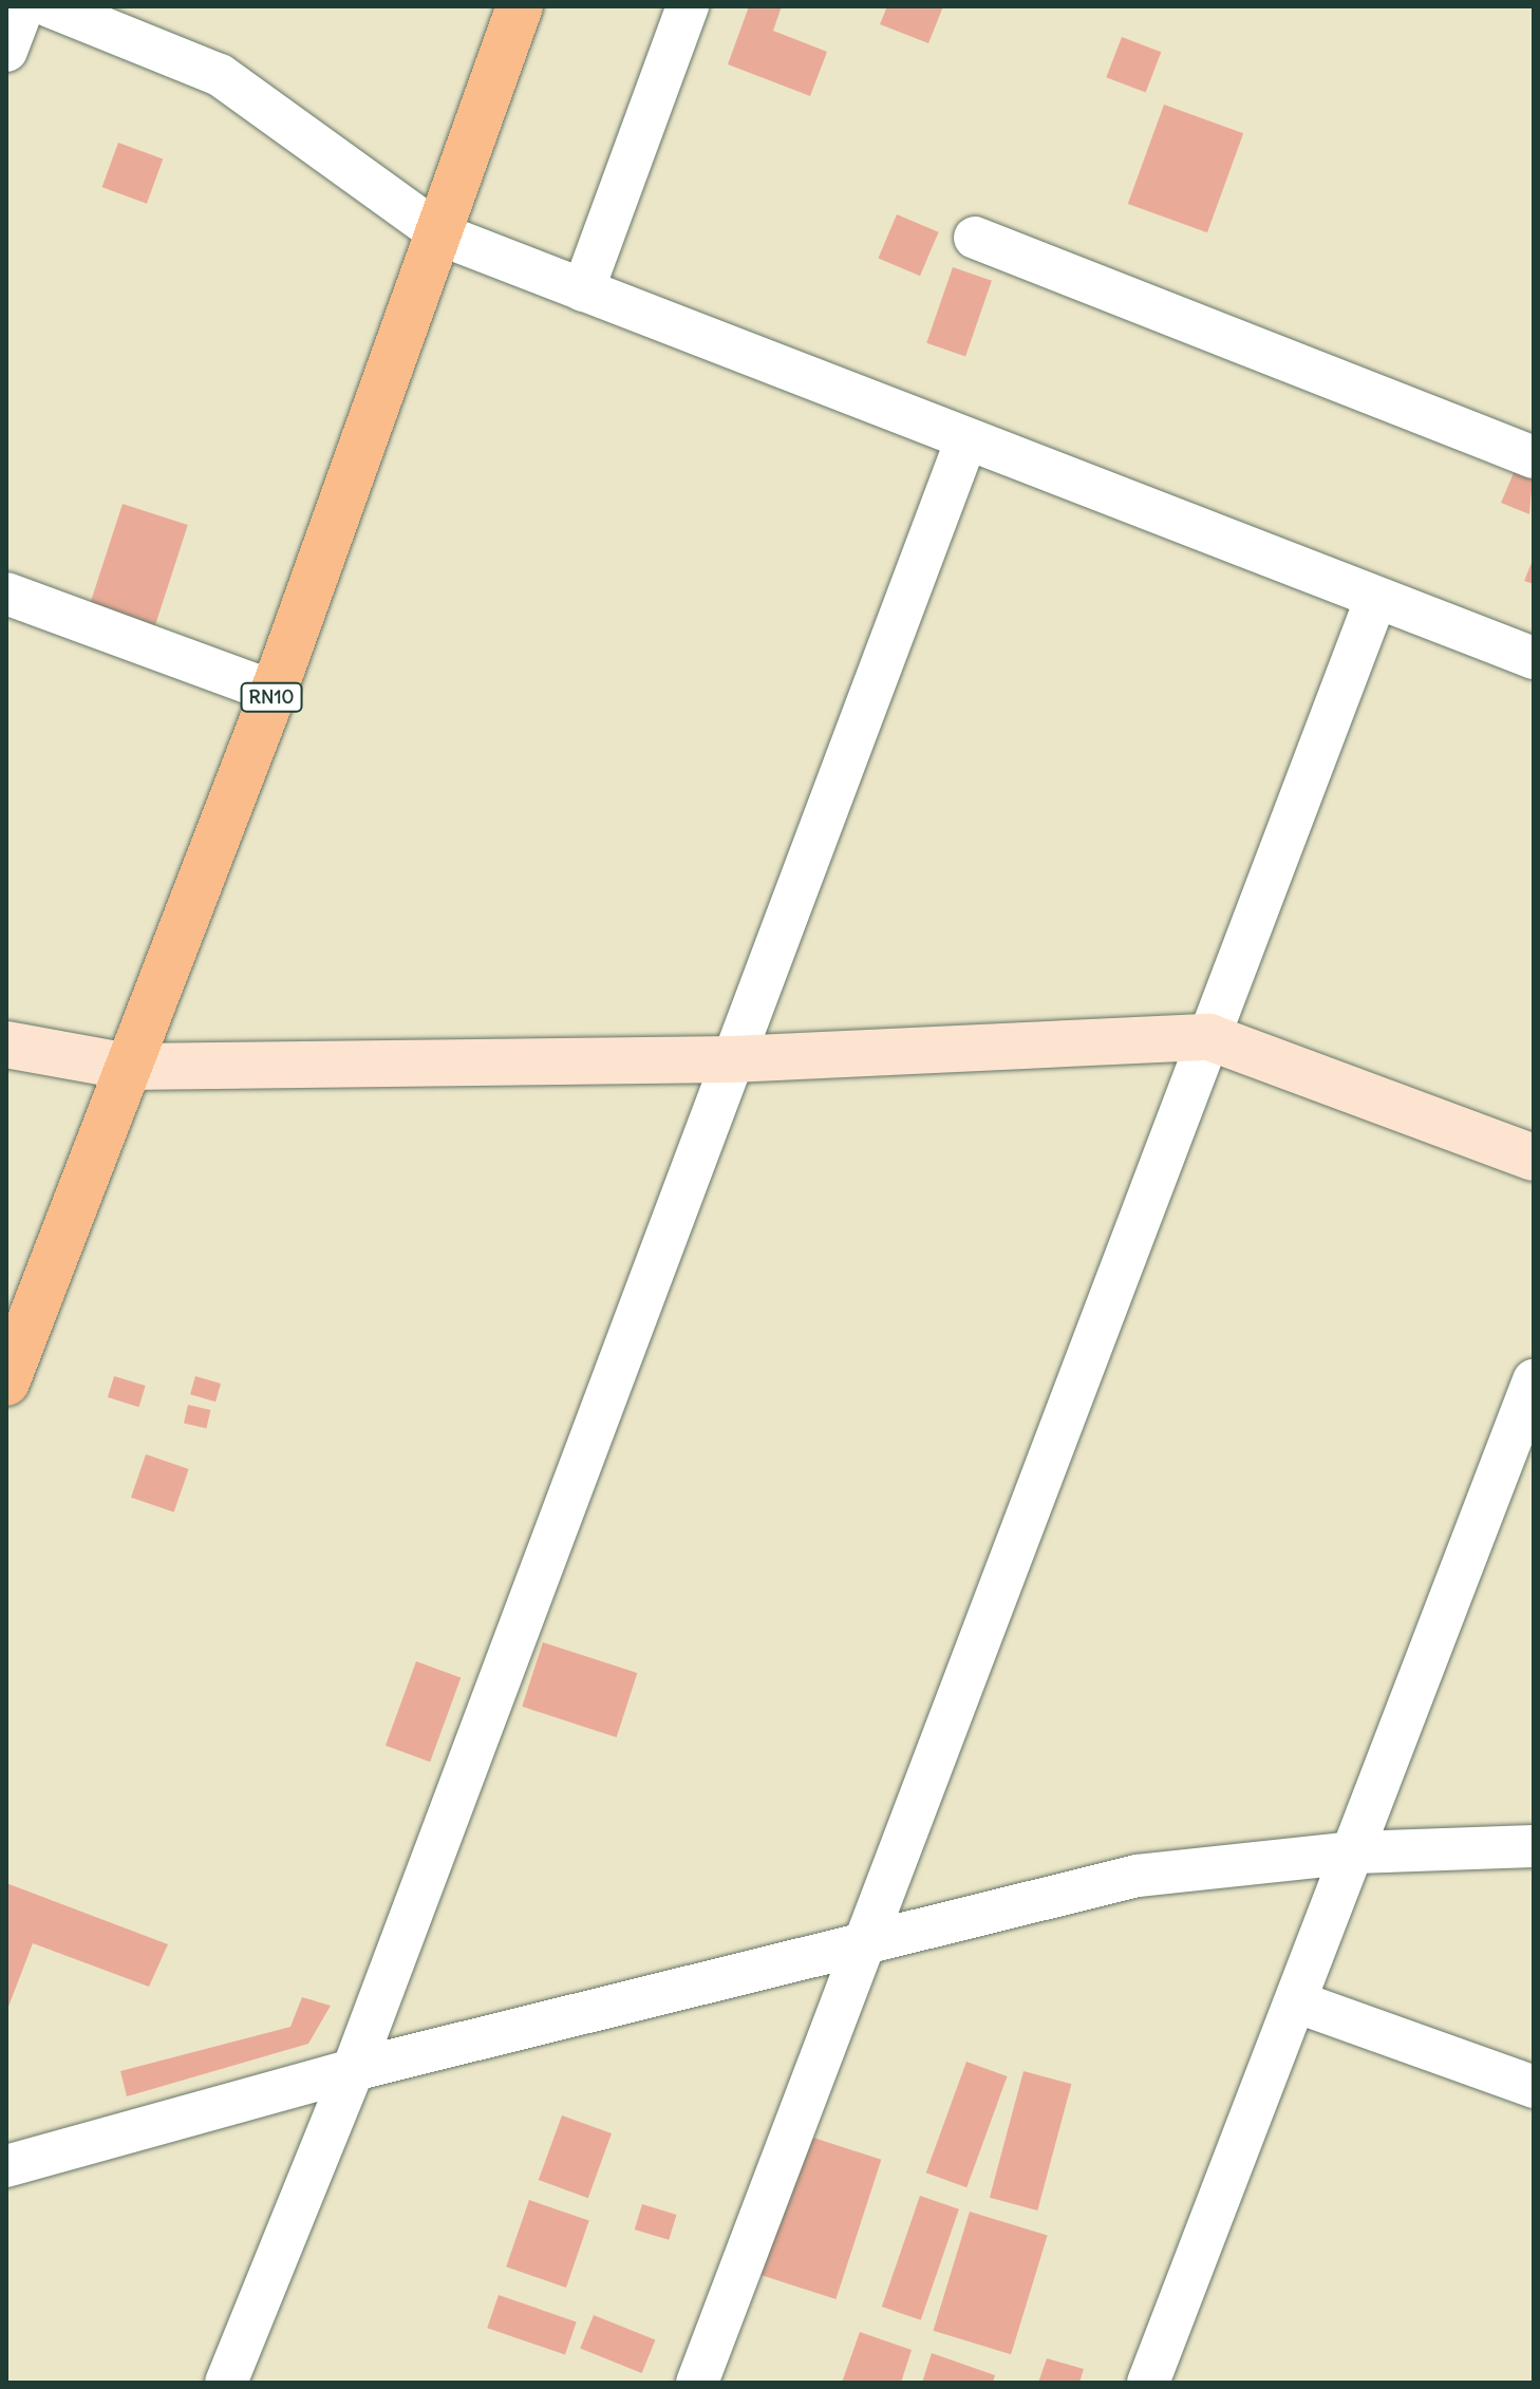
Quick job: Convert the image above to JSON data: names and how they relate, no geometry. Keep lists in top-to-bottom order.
{
  "streets": {
    "highway": ["RN10"]
  }
}
